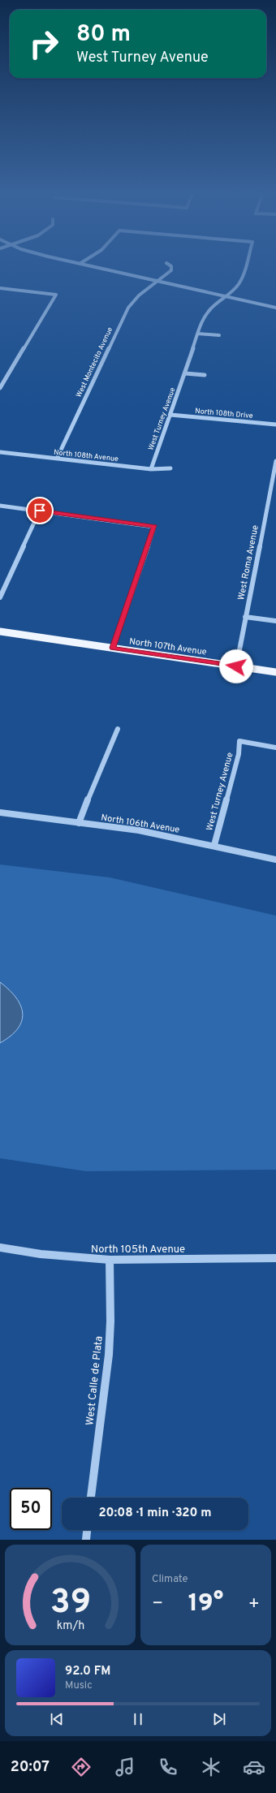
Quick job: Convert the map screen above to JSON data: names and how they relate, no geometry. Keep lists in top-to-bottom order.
{
  "streets": {
    "main road": ["North 107th Avenue"],
    "street": [
      "West Montecito Avenue",
      "North 108th Drive",
      "West Turney Avenue",
      "North 108th Avenue",
      "West Roma Avenue",
      "North 106th Avenue",
      "North 105th Avenue",
      "West Calle de Plata"
    ]
  },
  "crossings": [
    ["West Montecito Avenue", "North 108th Avenue"],
    ["North 108th Drive", "West Turney Avenue"],
    ["West Turney Avenue", "North 108th Avenue"],
    ["West Turney Avenue", "North 106th Avenue"],
    ["West Roma Avenue", "North 107th Avenue"],
    ["North 105th Avenue", "West Calle de Plata"]
  ],
  "page": {
    "turn": ["80 m", "West Turney Avenue"],
    "limit": "50",
    "trip": "20:08 · 1 min · 320 m",
    "tile": "Climate",
    "heat": ["−", "19°", "+"],
    "song": ["92.0 FM", "Music"],
    "tabs": "20:07",
    "gauge": ["39", "km/h"]
  }
}
